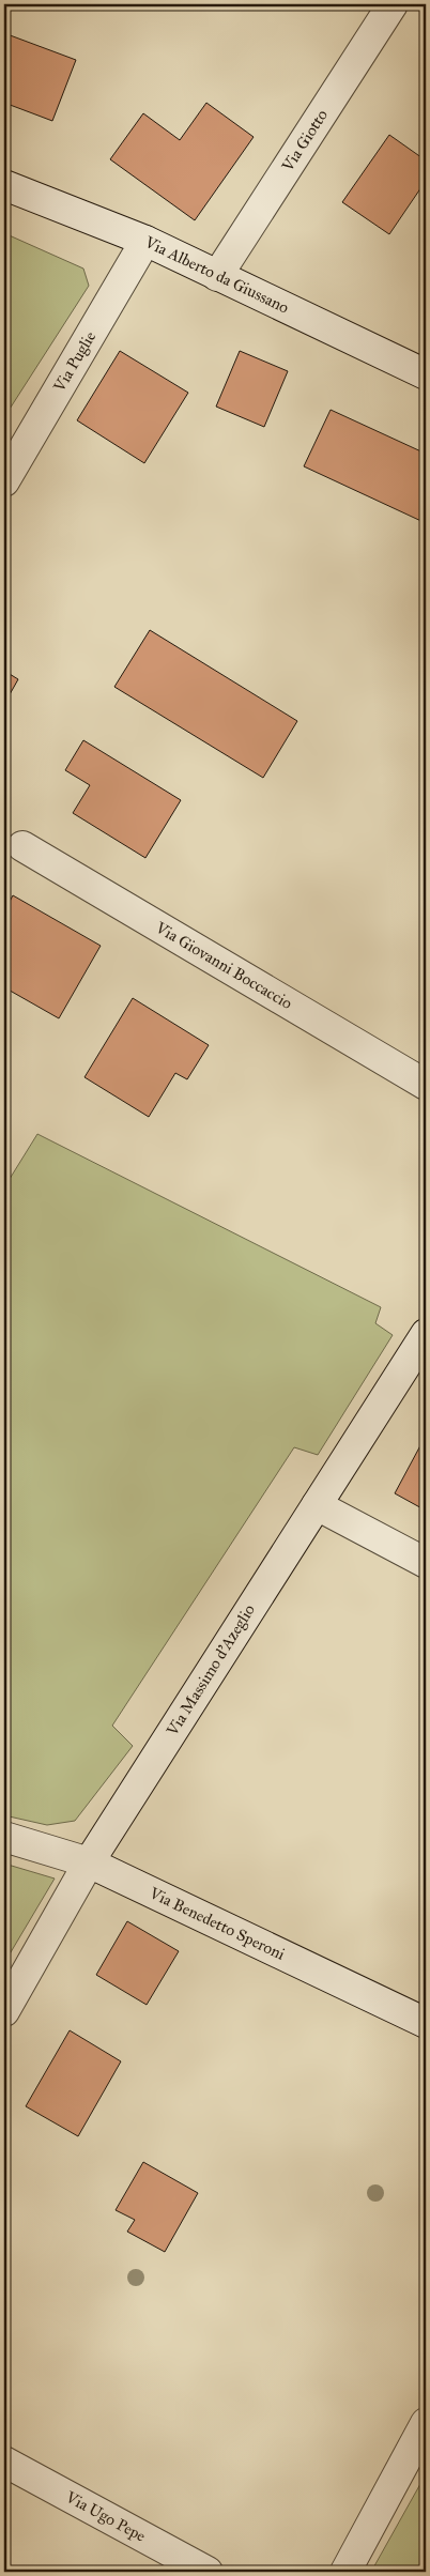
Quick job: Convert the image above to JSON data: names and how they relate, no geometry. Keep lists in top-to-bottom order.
{
  "streets": {
    "street": [
      "Via Giotto",
      "Via Alberto da Giussano",
      "Via Puglie",
      "Via Giovanni Boccaccio",
      "Via Massimo d'Azeglio",
      "Via Benedetto Speroni",
      "Via Ugo Pepe"
    ]
  },
  "crossings": [
    ["Via Giotto", "Via Alberto da Giussano"],
    ["Via Alberto da Giussano", "Via Puglie"],
    ["Via Massimo d'Azeglio", "Via Benedetto Speroni"]
  ]
}
